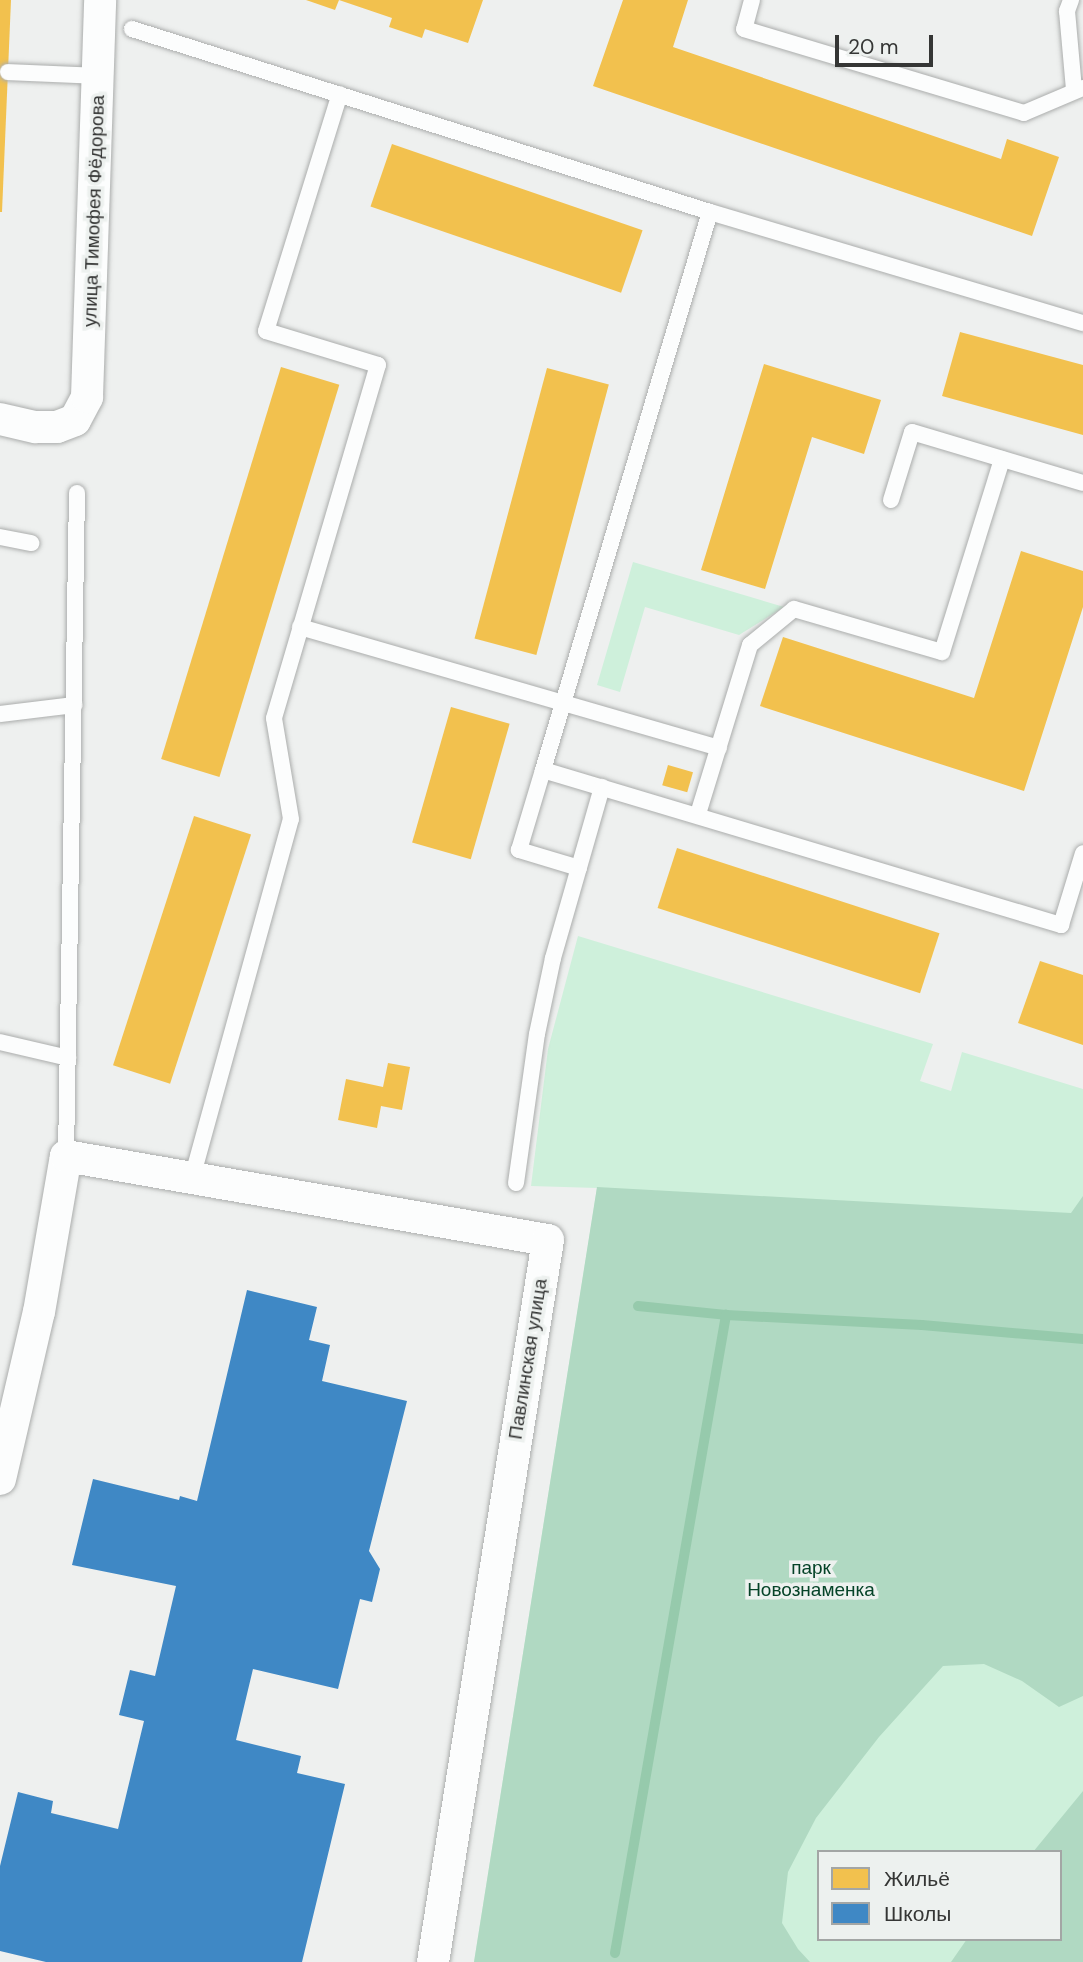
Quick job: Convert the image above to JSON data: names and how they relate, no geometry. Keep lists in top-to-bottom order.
{
  "streets": {
    "street": ["улица Тимофея Фёдорова", "Павлинская улица"]
  },
  "parks": ["парк Новознаменка"],
  "legend": ["Жильё", "Школы"],
  "scale_bar": "20 m"
}
